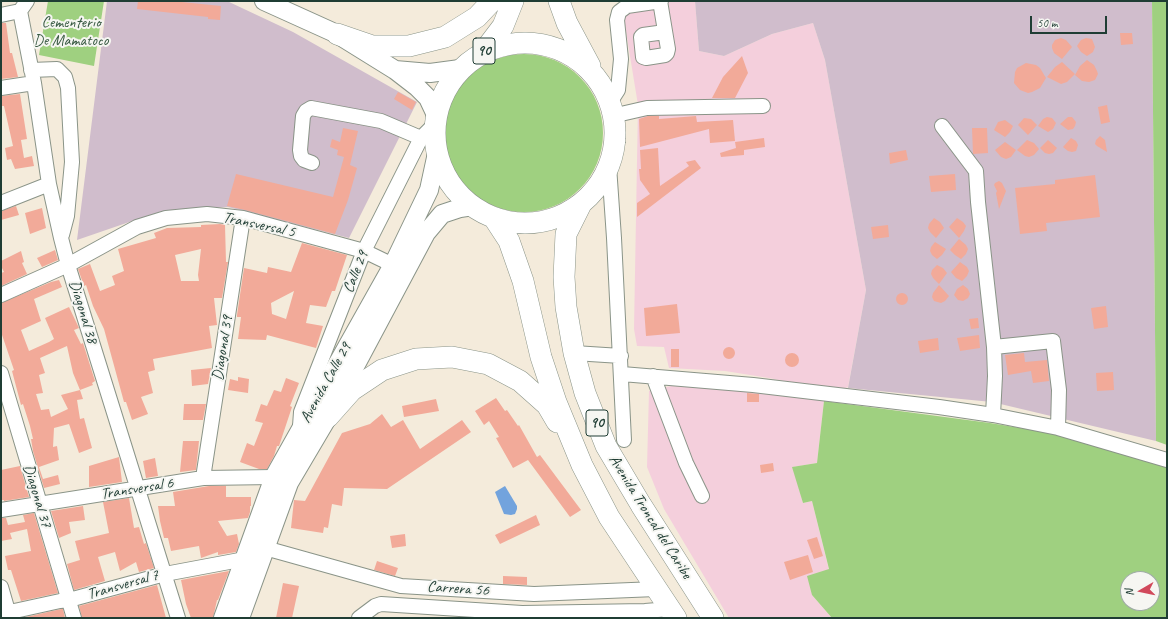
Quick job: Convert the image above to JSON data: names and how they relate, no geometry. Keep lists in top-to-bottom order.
{
  "streets": {
    "highway": ["90", "Avenida Troncal del Caribe"],
    "main road": ["Avenida Calle 29"],
    "street": [
      "Transversal 5",
      "Calle 29",
      "Diagonal 38",
      "Diagonal 39",
      "Transversal 6",
      "Diagonal 37",
      "Transversal 7",
      "Carrera 56"
    ]
  },
  "crossings": [
    ["90", "Calle 29"],
    ["90", "Avenida Calle 29"],
    ["90", "Avenida Troncal del Caribe"],
    ["Transversal 5", "Calle 29"],
    ["Transversal 5", "Diagonal 38"],
    ["Transversal 5", "Diagonal 39"],
    ["Transversal 5", "Avenida Calle 29"],
    ["Calle 29", "Avenida Calle 29"],
    ["Diagonal 38", "Transversal 6"],
    ["Diagonal 38", "Transversal 7"],
    ["Diagonal 39", "Transversal 6"],
    ["Avenida Calle 29", "Transversal 6"],
    ["Avenida Calle 29", "Transversal 7"],
    ["Avenida Calle 29", "Carrera 56"],
    ["Transversal 6", "Diagonal 37"],
    ["Diagonal 37", "Transversal 7"],
    ["Avenida Troncal del Caribe", "Carrera 56"]
  ],
  "parks": ["Cementerio De Mamatoco"],
  "scale_bar": "50 m",
  "north": "left"
}
